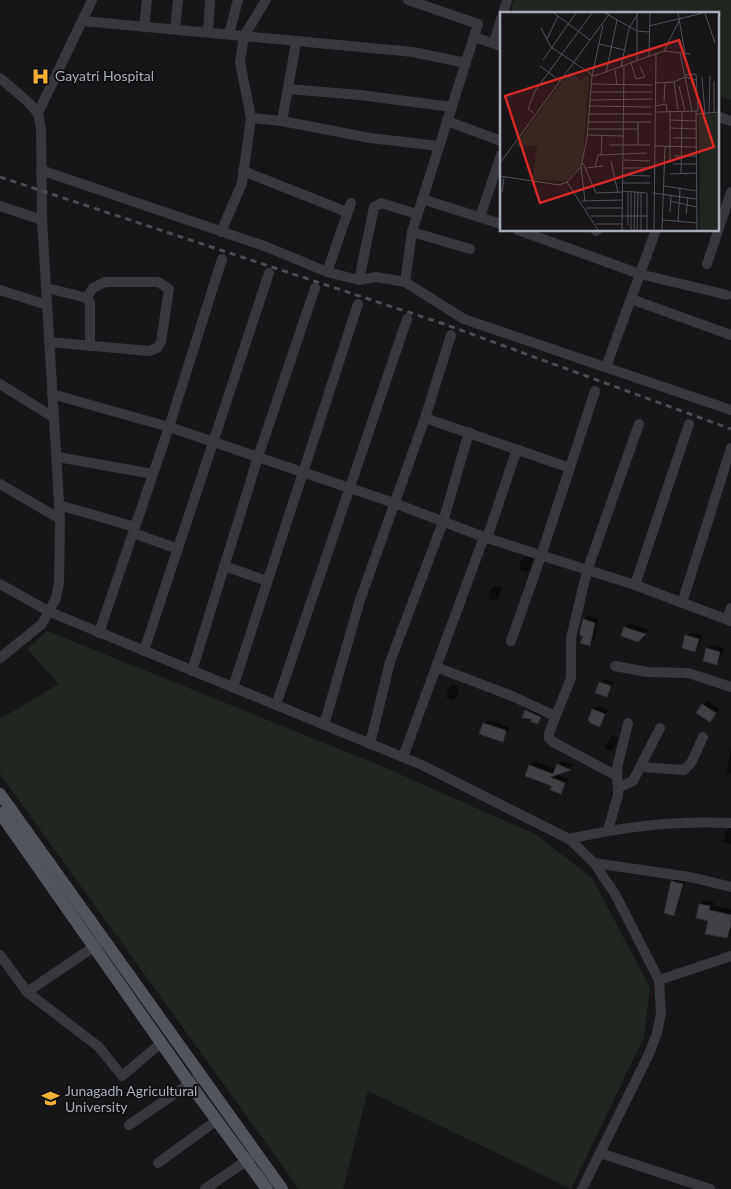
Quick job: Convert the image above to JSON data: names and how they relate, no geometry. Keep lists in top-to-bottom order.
{
  "places": {
    "hospital": ["Gayatri Hospital"],
    "school or university": ["Junagadh Agricultural University"]
  }
}
